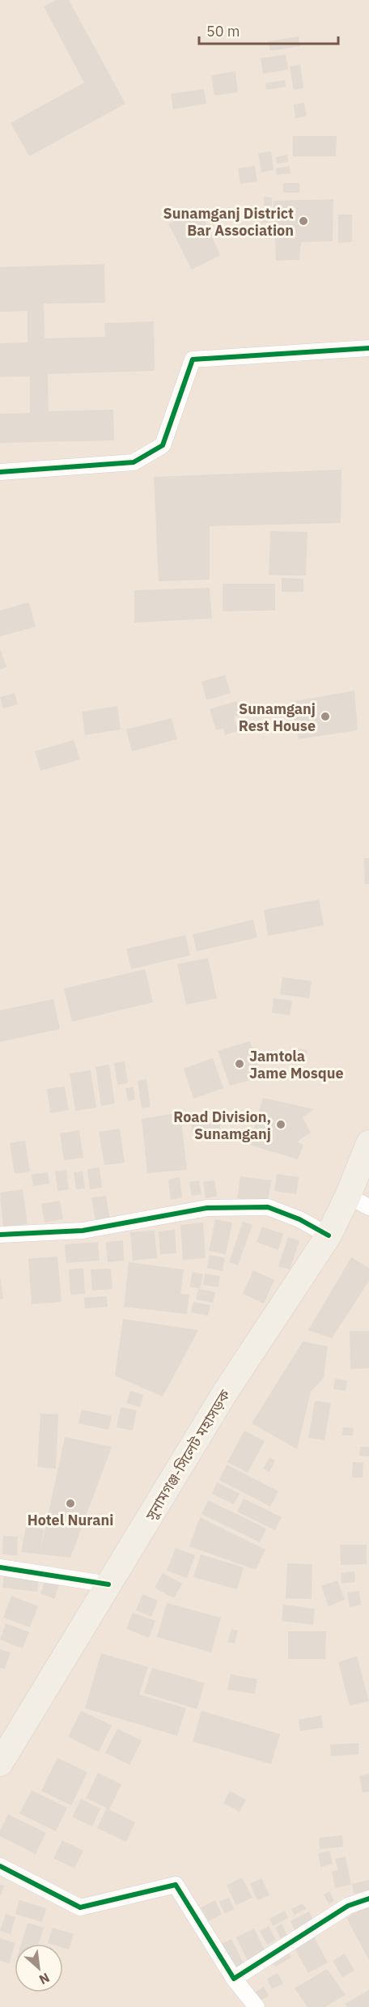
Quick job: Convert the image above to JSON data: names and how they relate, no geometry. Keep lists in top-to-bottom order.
{
  "streets": {
    "main road": ["সুনামগঞ্জ-সিলেট মহাসড়ক"]
  },
  "places": [
    "Sunamganj District Bar Association",
    "Sunamganj Rest House",
    "Jamtola Jame Mosque",
    "Road Division, Sunamganj",
    "Hotel Nurani"
  ],
  "scale_bar": "50 m",
  "north": "bottom right"
}
